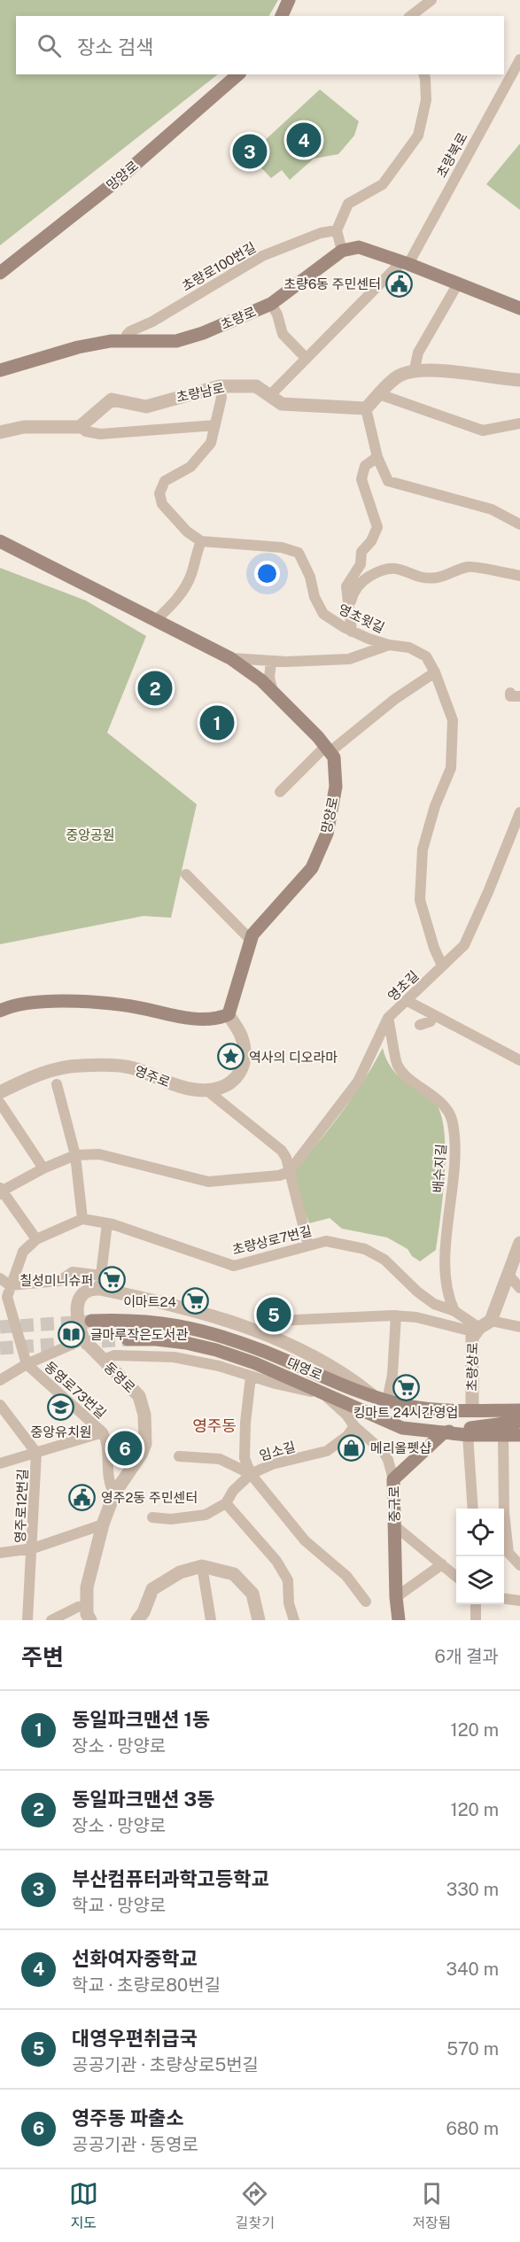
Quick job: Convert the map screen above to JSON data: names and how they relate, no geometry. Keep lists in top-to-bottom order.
{
  "streets": {
    "main road": [
      "망양로",
      "초량로",
      "대영로",
      "중구로"
    ],
    "street": [
      "초량북로",
      "초량로100번길",
      "초량남로",
      "영초윗길",
      "영초길",
      "영주로",
      "배수지길",
      "초량상로7번길",
      "초량상로",
      "동영로",
      "동영로73번길",
      "임소길",
      "영주로12번길"
    ]
  },
  "crossings": [
    ["초량북로", "초량남로"],
    ["초량로100번길", "초량로"],
    ["영초윗길", "영초길"],
    ["영초길", "배수지길"],
    ["배수지길", "초량상로7번길"],
    ["초량상로7번길", "초량상로"],
    ["초량상로7번길", "동영로73번길"],
    ["초량상로", "대영로"],
    ["대영로", "중구로"],
    ["동영로", "동영로73번길"]
  ],
  "districts": ["영주동"],
  "parks": ["중앙공원"],
  "places": {
    "public building": ["초량6동 주민센터", "영주2동 주민센터"],
    "place": ["역사의 디오라마"],
    "supermarket": ["칠성미니슈퍼", "이마트24", "킹마트 24시간영업"],
    "library": ["글마루작은도서관"],
    "school or university": ["중앙유치원"],
    "shop": ["메리올펫샵"]
  },
  "page": {
    "search": "장소 검색",
    "pins": [
      "4",
      "3",
      "2",
      "1",
      "5",
      "6"
    ],
    "heading": ["주변", "6개 결과"],
    "list": [
      {
        "mark": "1",
        "name": "동일파크맨션 1동",
        "note": "장소 · 망양로",
        "value": "120 m"
      },
      {
        "mark": "2",
        "name": "동일파크맨션 3동",
        "note": "장소 · 망양로",
        "value": "120 m"
      },
      {
        "mark": "3",
        "name": "부산컴퓨터과학고등학교",
        "note": "학교 · 망양로",
        "value": "330 m"
      },
      {
        "mark": "4",
        "name": "선화여자중학교",
        "note": "학교 · 초량로80번길",
        "value": "340 m"
      },
      {
        "mark": "5",
        "name": "대영우편취급국",
        "note": "공공기관 · 초량상로5번길",
        "value": "570 m"
      },
      {
        "mark": "6",
        "name": "영주동 파출소",
        "note": "공공기관 · 동영로",
        "value": "680 m"
      }
    ],
    "nav": ["지도", "길찾기", "저장됨"]
  }
}
